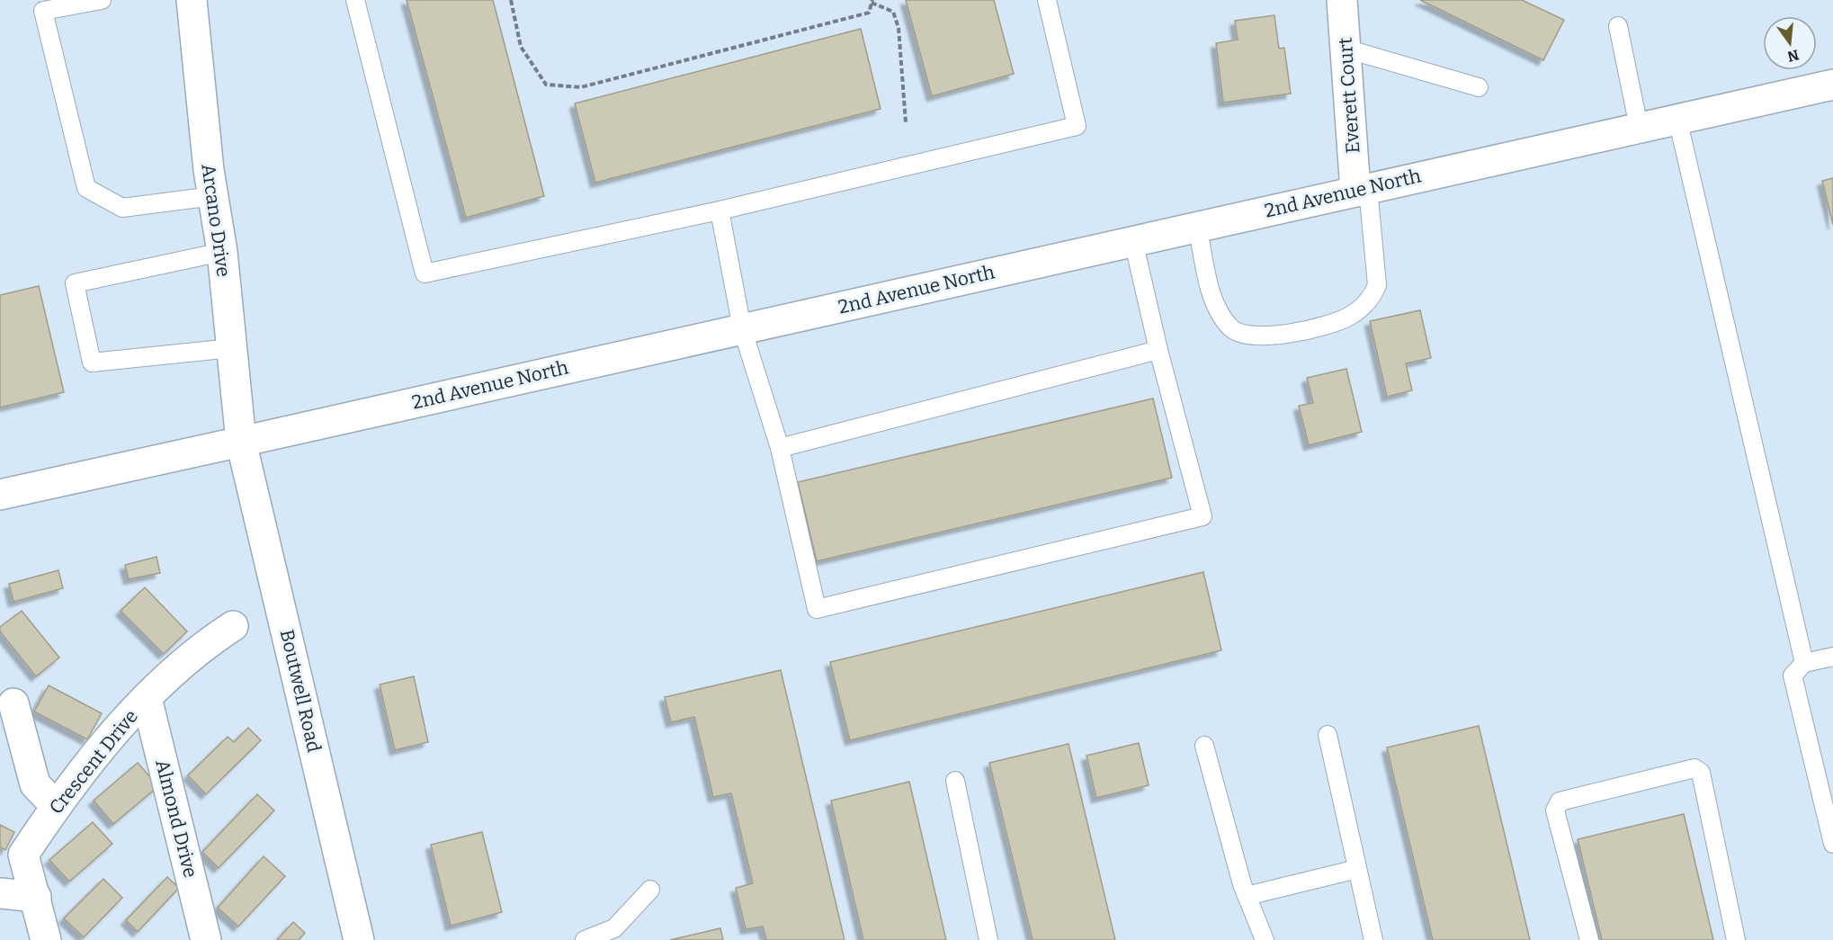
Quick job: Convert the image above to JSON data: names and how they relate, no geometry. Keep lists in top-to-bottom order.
{
  "streets": {
    "street": [
      "Everett Court",
      "2nd Avenue North",
      "Arcano Drive",
      "Boutwell Road",
      "Crescent Drive",
      "Almond Drive"
    ]
  },
  "crossings": [
    ["Everett Court", "2nd Avenue North"],
    ["2nd Avenue North", "Arcano Drive"],
    ["2nd Avenue North", "Boutwell Road"],
    ["Arcano Drive", "Boutwell Road"],
    ["Crescent Drive", "Almond Drive"]
  ],
  "north": "bottom"
}
